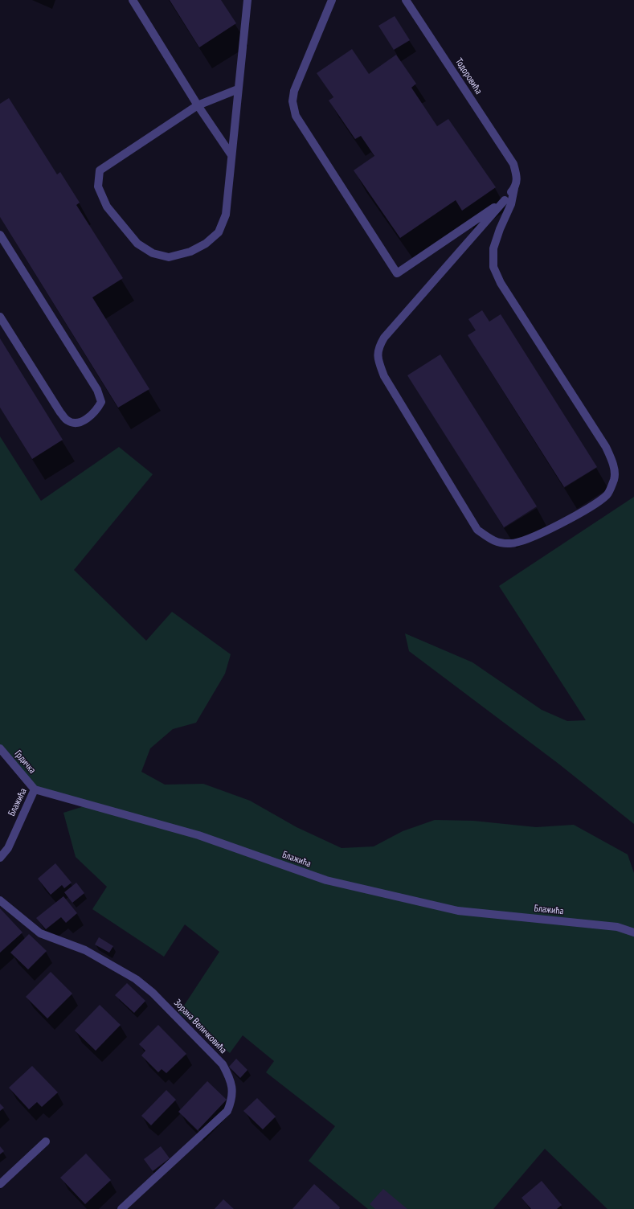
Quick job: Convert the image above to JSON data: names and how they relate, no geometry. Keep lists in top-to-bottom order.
{
  "streets": {
    "street": [
      "Тодоровића",
      "Грдичка",
      "Блажића",
      "Зорана Величковића"
    ]
  },
  "crossings": [
    ["Грдичка", "Блажића"]
  ]
}
